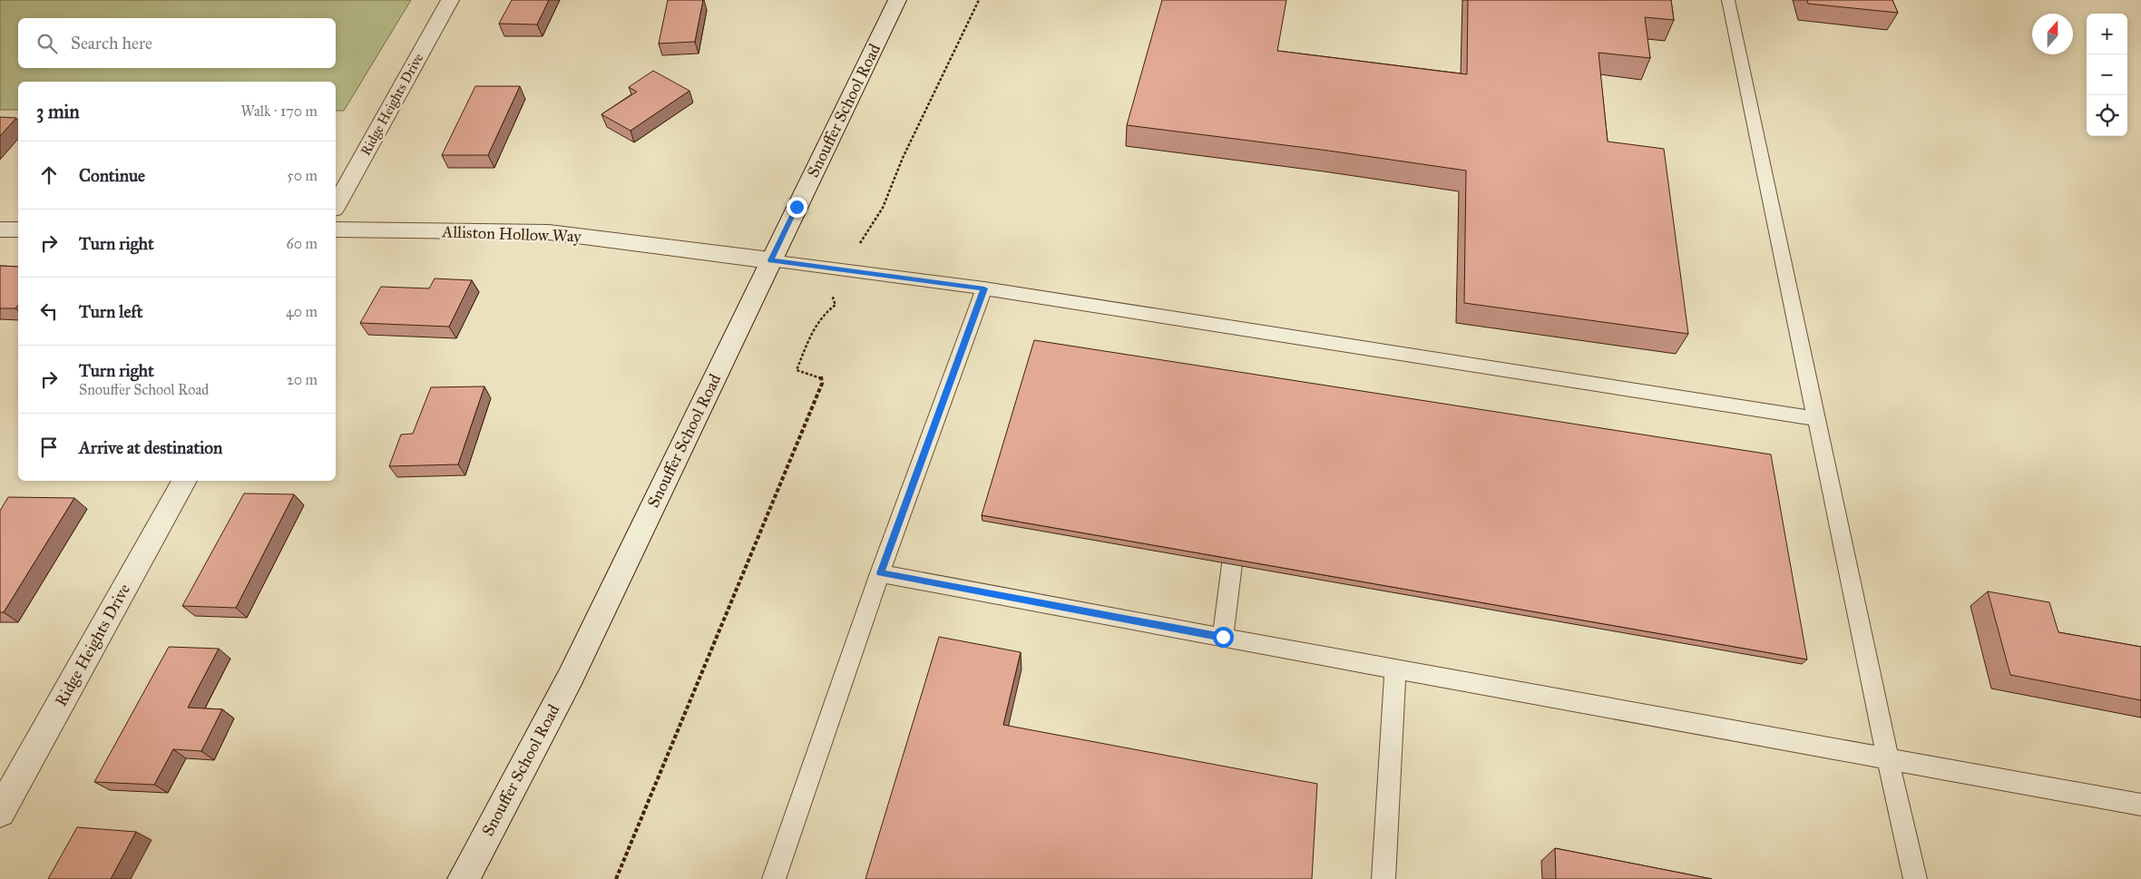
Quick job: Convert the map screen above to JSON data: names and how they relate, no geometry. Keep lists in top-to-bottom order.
{
  "streets": {
    "street": ["Ridge Heights Drive", "Snouffer School Road", "Alliston Hollow Way"]
  },
  "crossings": [
    ["Snouffer School Road", "Alliston Hollow Way"]
  ],
  "north": "top",
  "page": {
    "map_buttons": ["+", "−"],
    "search": "Search here",
    "heading": ["3 min", "Walk · 170 m"],
    "list": [
      ["Continue", "50 m"],
      ["Turn right", "60 m"],
      ["Turn left", "40 m"],
      ["Turn right", "Snouffer School Road", "20 m"],
      "Arrive at destination"
    ]
  }
}
